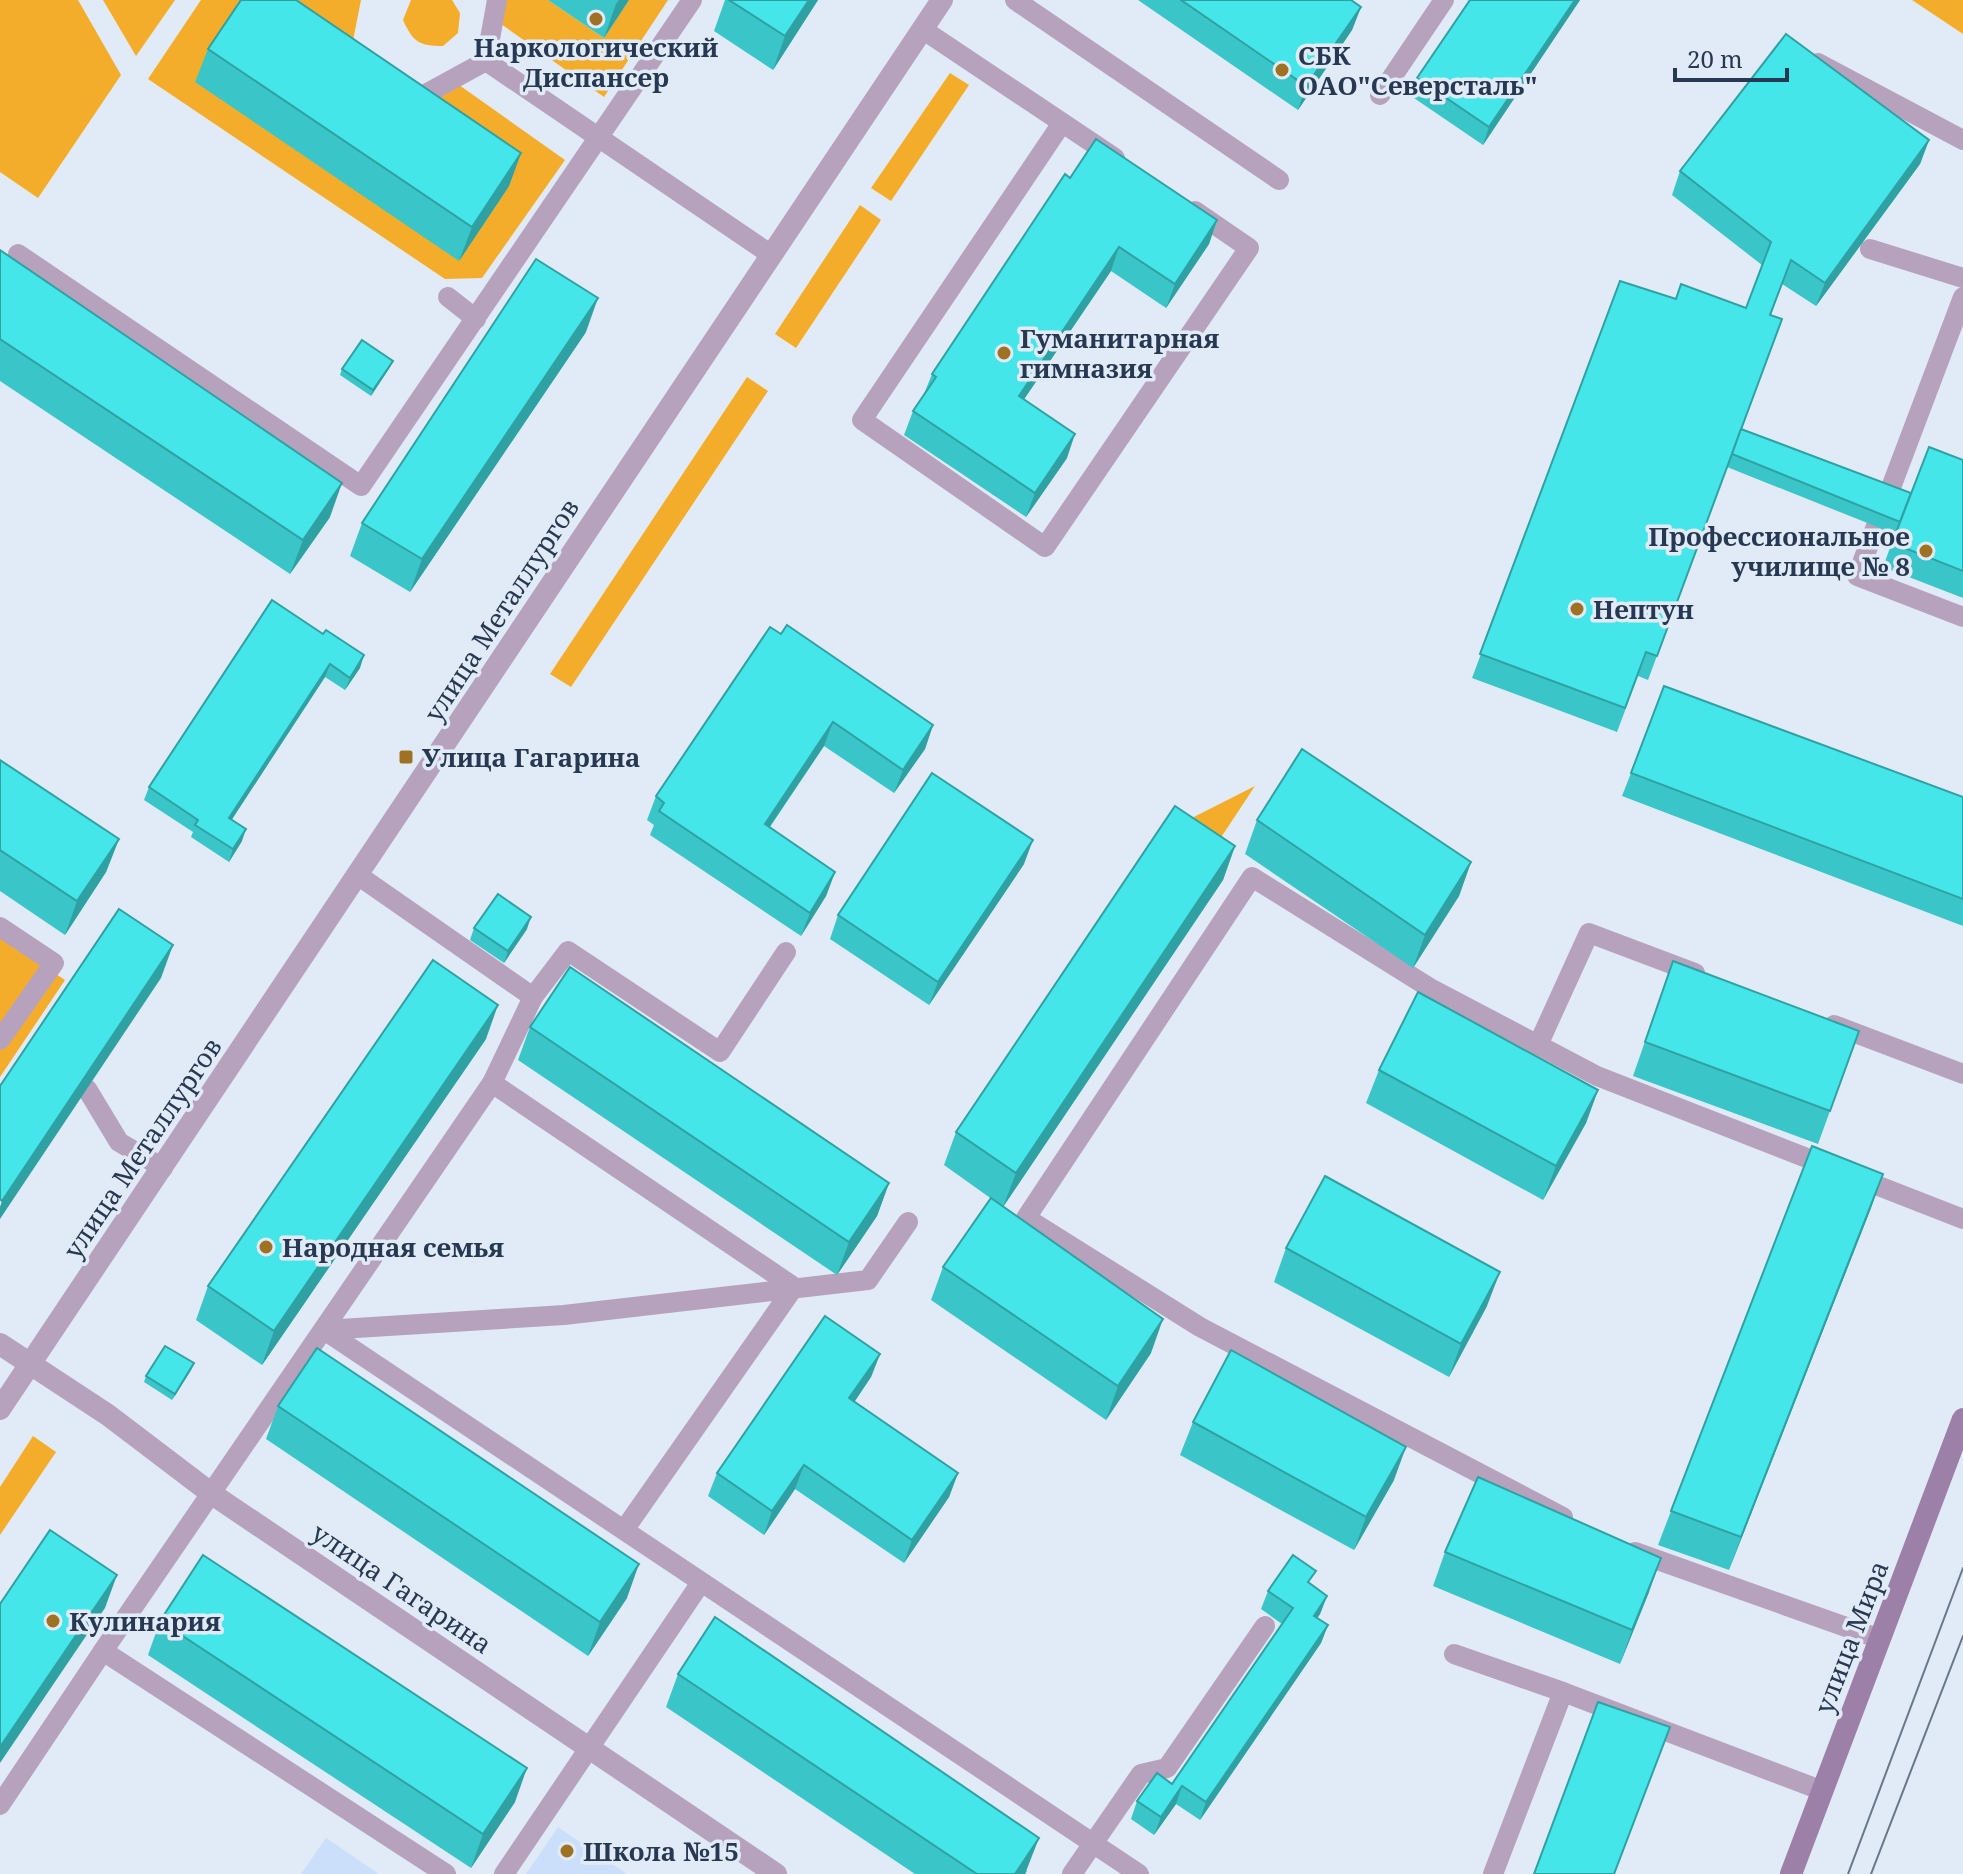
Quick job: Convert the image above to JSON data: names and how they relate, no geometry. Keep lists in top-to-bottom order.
{
  "streets": {
    "main road": ["улица Мира"],
    "street": ["улица Металлургов", "улица Гагарина"]
  },
  "crossings": [
    ["улица Металлургов", "улица Гагарина"]
  ],
  "places": {
    "other": [
      "Наркологический Диспансер",
      "СБК ОАО\"Северсталь\"",
      "Гуманитарная гимназия",
      "Профессиональное училище № 8",
      "Нептун",
      "Народная семья",
      "Кулинария",
      "Школа №15"
    ],
    "transit": ["Улица Гагарина"]
  },
  "scale_bar": "20 m"
}
